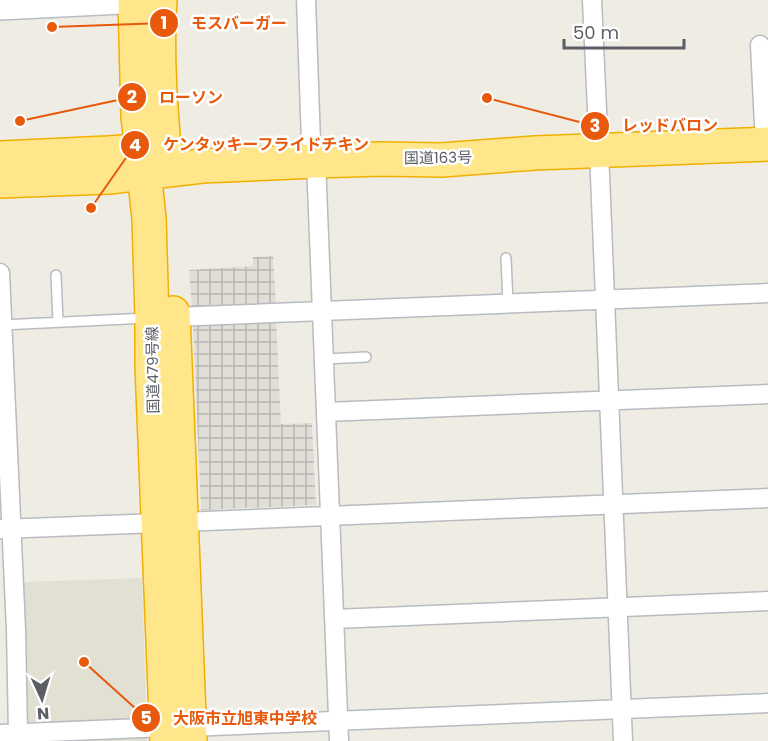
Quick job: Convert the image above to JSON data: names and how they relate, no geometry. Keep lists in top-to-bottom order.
{
  "streets": {
    "highway": ["国道163号", "国道479号線"]
  },
  "crossings": [
    ["国道163号", "国道479号線"]
  ],
  "places": [
    "モスバーガー",
    "レッドバロン",
    "ローソン",
    "ケンタッキーフライドチキン",
    "大阪市立旭東中学校"
  ],
  "scale_bar": "50 m",
  "north": "bottom"
}
